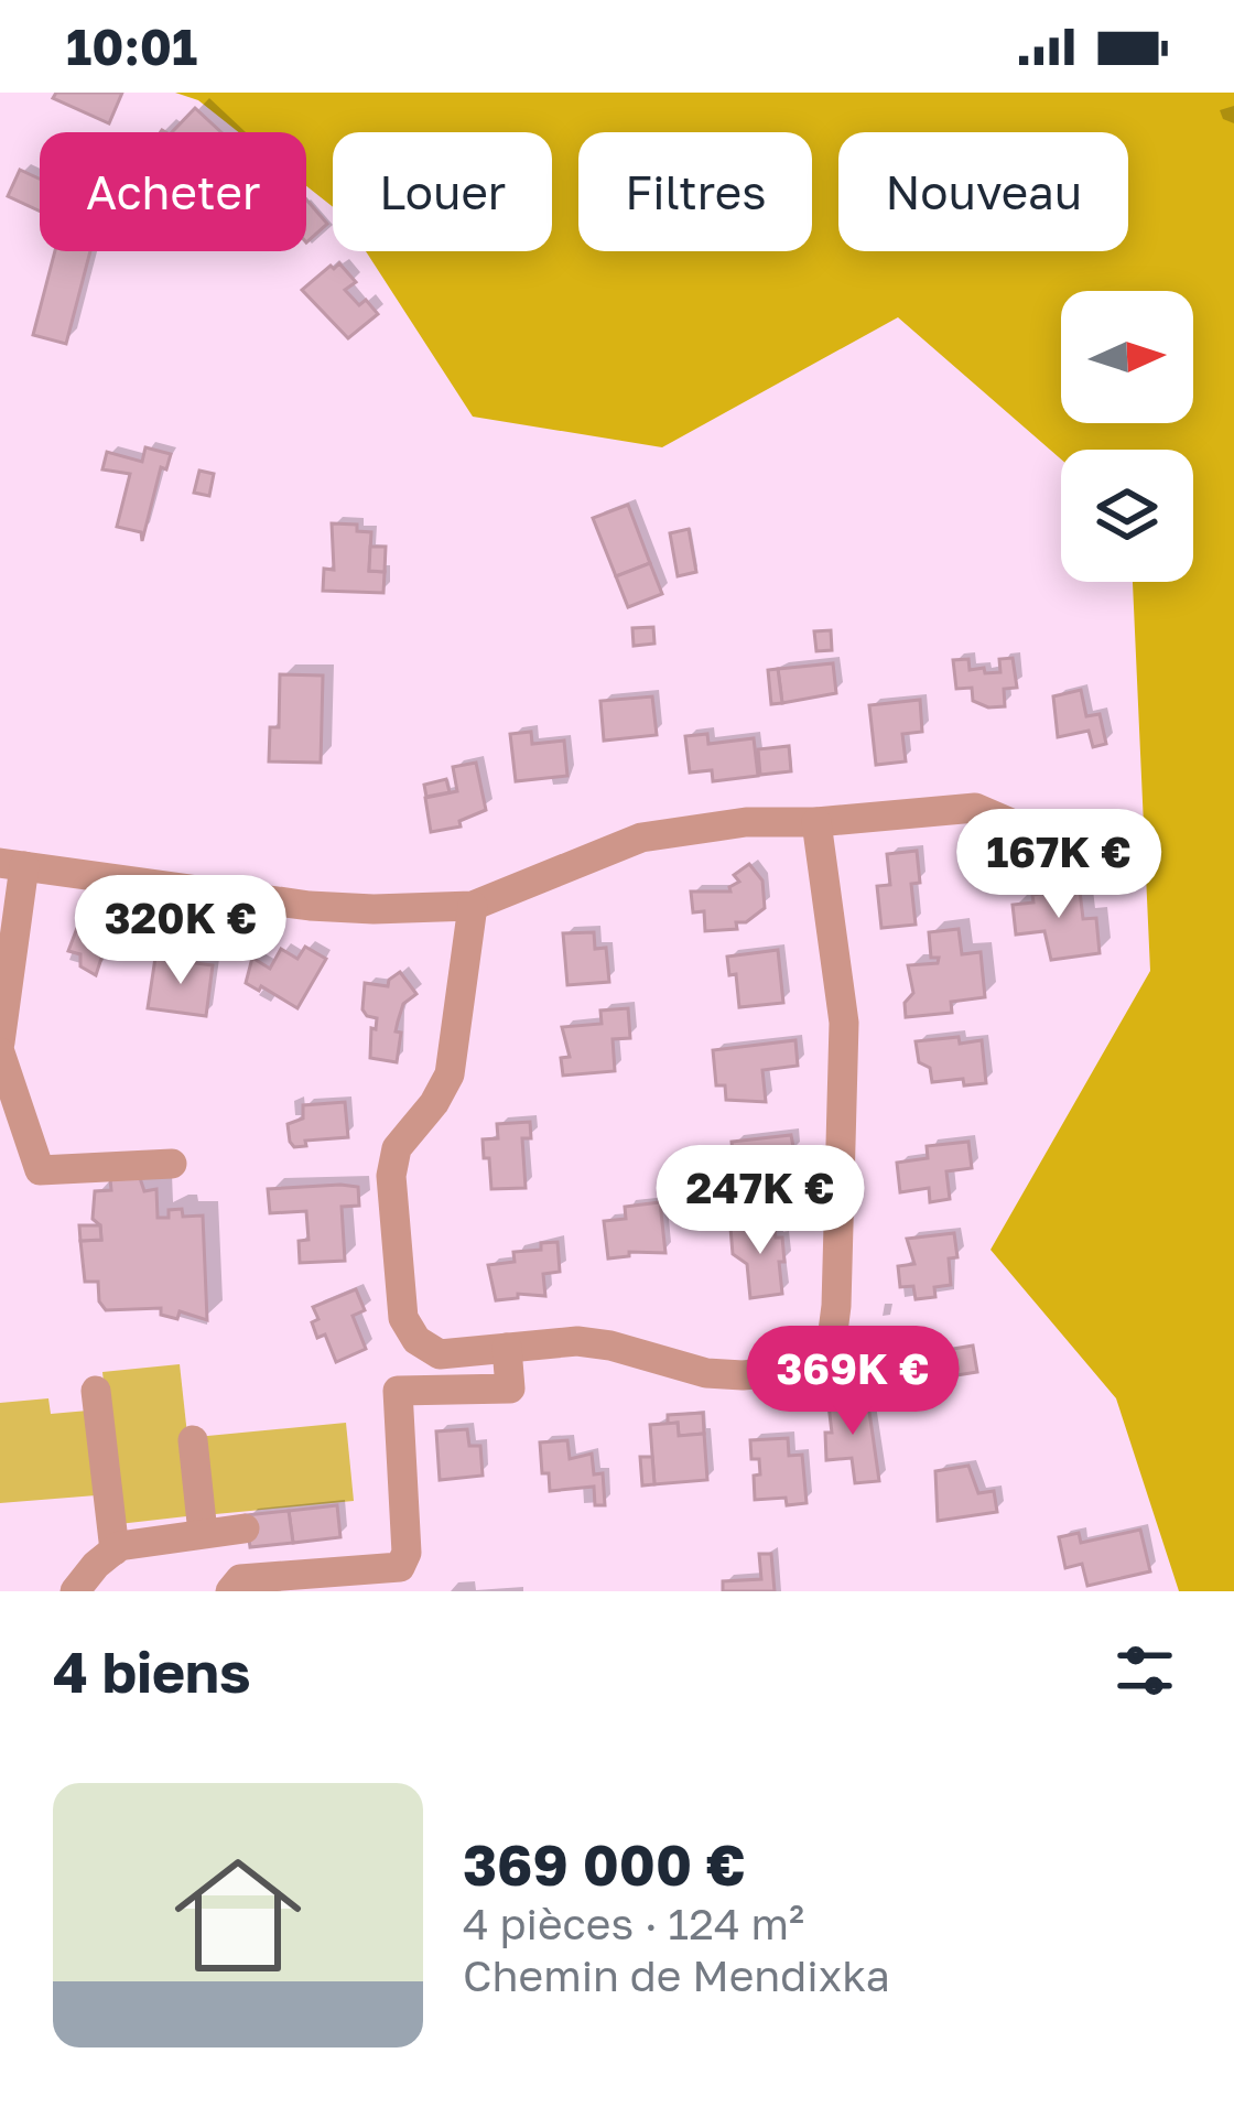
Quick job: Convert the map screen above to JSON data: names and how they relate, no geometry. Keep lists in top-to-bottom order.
{
  "north": "right",
  "page": {
    "status": "10:01",
    "chip": [
      "Acheter",
      "Louer",
      "Filtres",
      "Nouveau"
    ],
    "price": [
      "167K €",
      "320K €",
      "247K €",
      "369K €"
    ],
    "heading": "4 biens",
    "list": [
      {
        "name": "369 000 €",
        "note": "4 pièces · 124 m² · Chemin de Mendixka"
      }
    ]
  }
}
